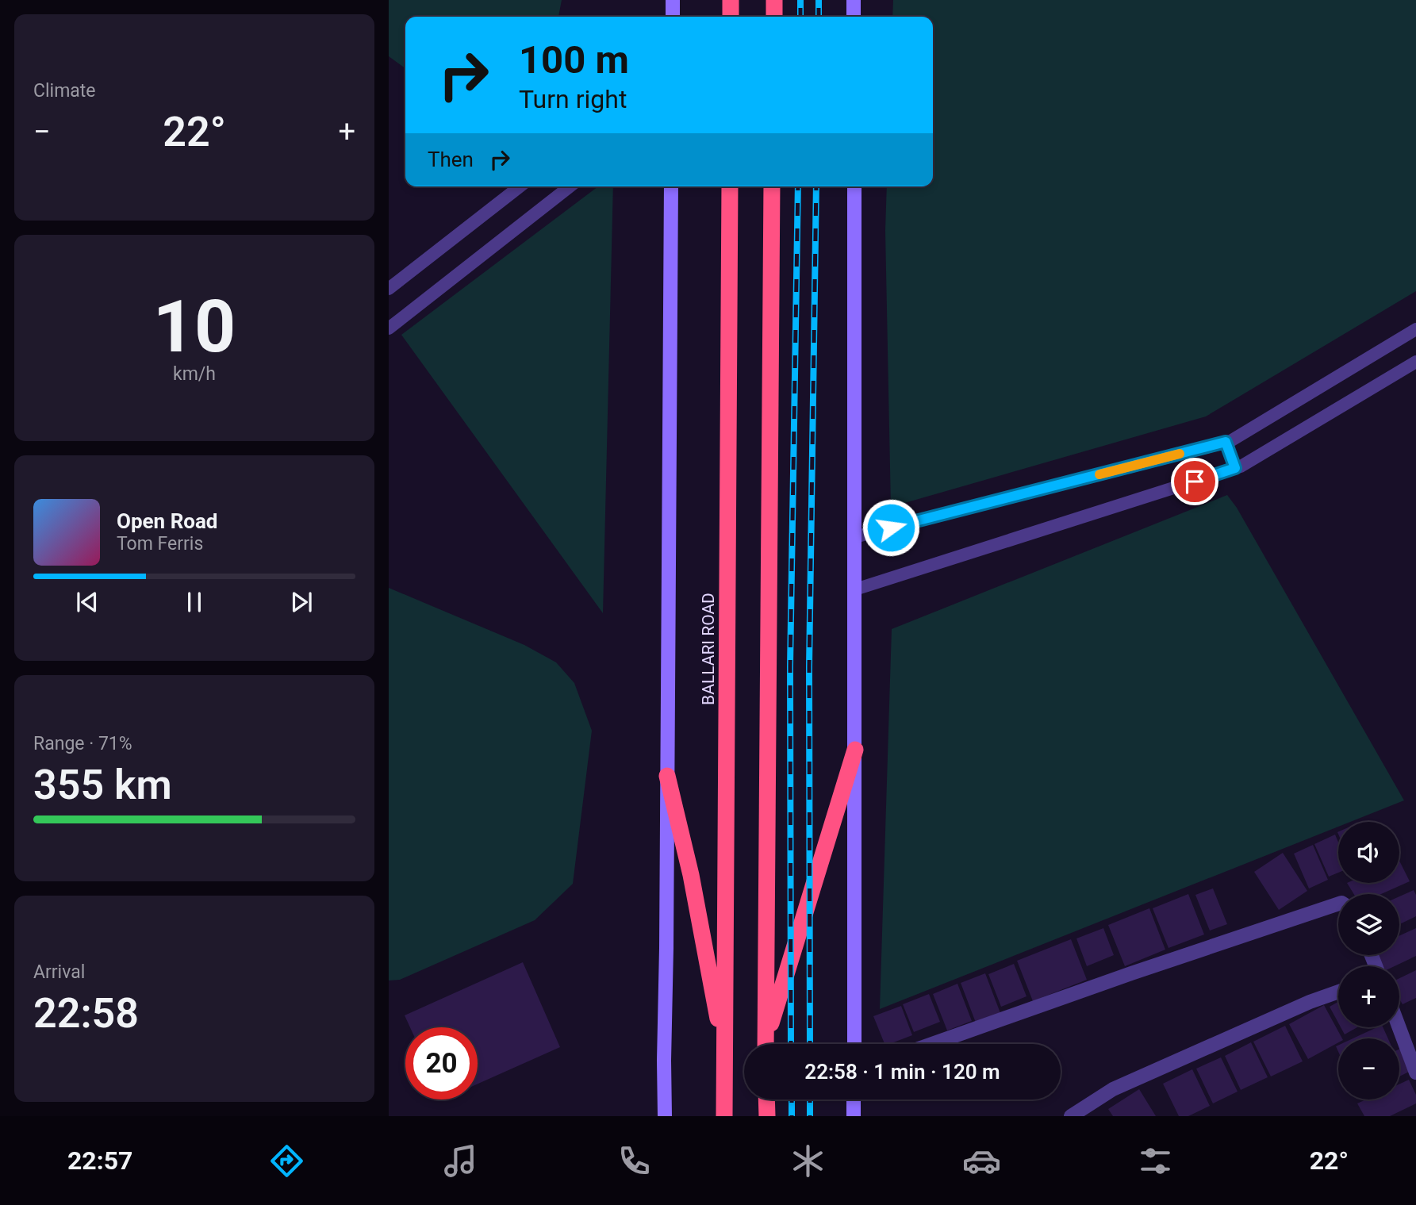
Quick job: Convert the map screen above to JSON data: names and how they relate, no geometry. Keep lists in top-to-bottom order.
{
  "streets": {
    "highway": ["BALLARI ROAD"]
  },
  "page": {
    "tile": [
      "Climate",
      ["10", "km/h"],
      ["Range · 71%", "355 km"],
      ["Arrival", "22:58"]
    ],
    "turn": ["100 m", "Turn right"],
    "heat": ["−", "22°", "+"],
    "then": "Then",
    "song": ["Open Road", "Tom Ferris"],
    "map_buttons": ["+", "−"],
    "limit": "20",
    "trip": "22:58 · 1 min · 120 m",
    "tabs": ["22:57", "22°"]
  }
}
